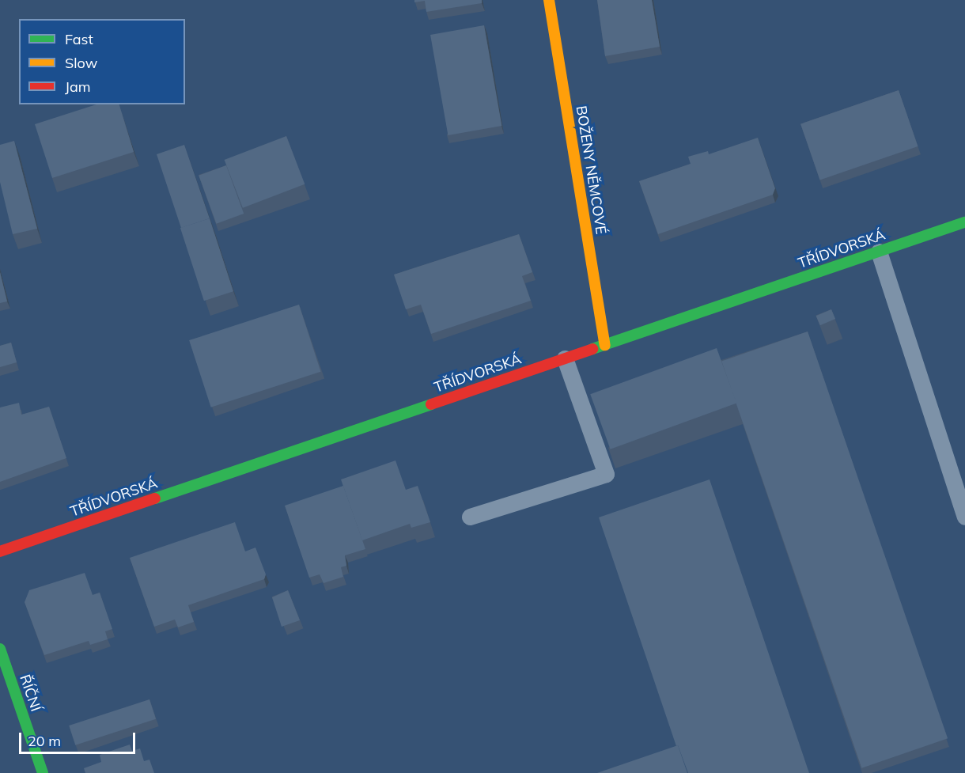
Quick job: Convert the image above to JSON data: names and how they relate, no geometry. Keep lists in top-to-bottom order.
{
  "streets": {
    "main road": ["BOŽENY NĚMCOVÉ", "TŘÍDVORSKÁ", "ŘÍČNÍ"]
  },
  "crossings": [
    ["BOŽENY NĚMCOVÉ", "TŘÍDVORSKÁ"]
  ],
  "legend": ["Fast", "Slow", "Jam"],
  "scale_bar": "20 m"
}
